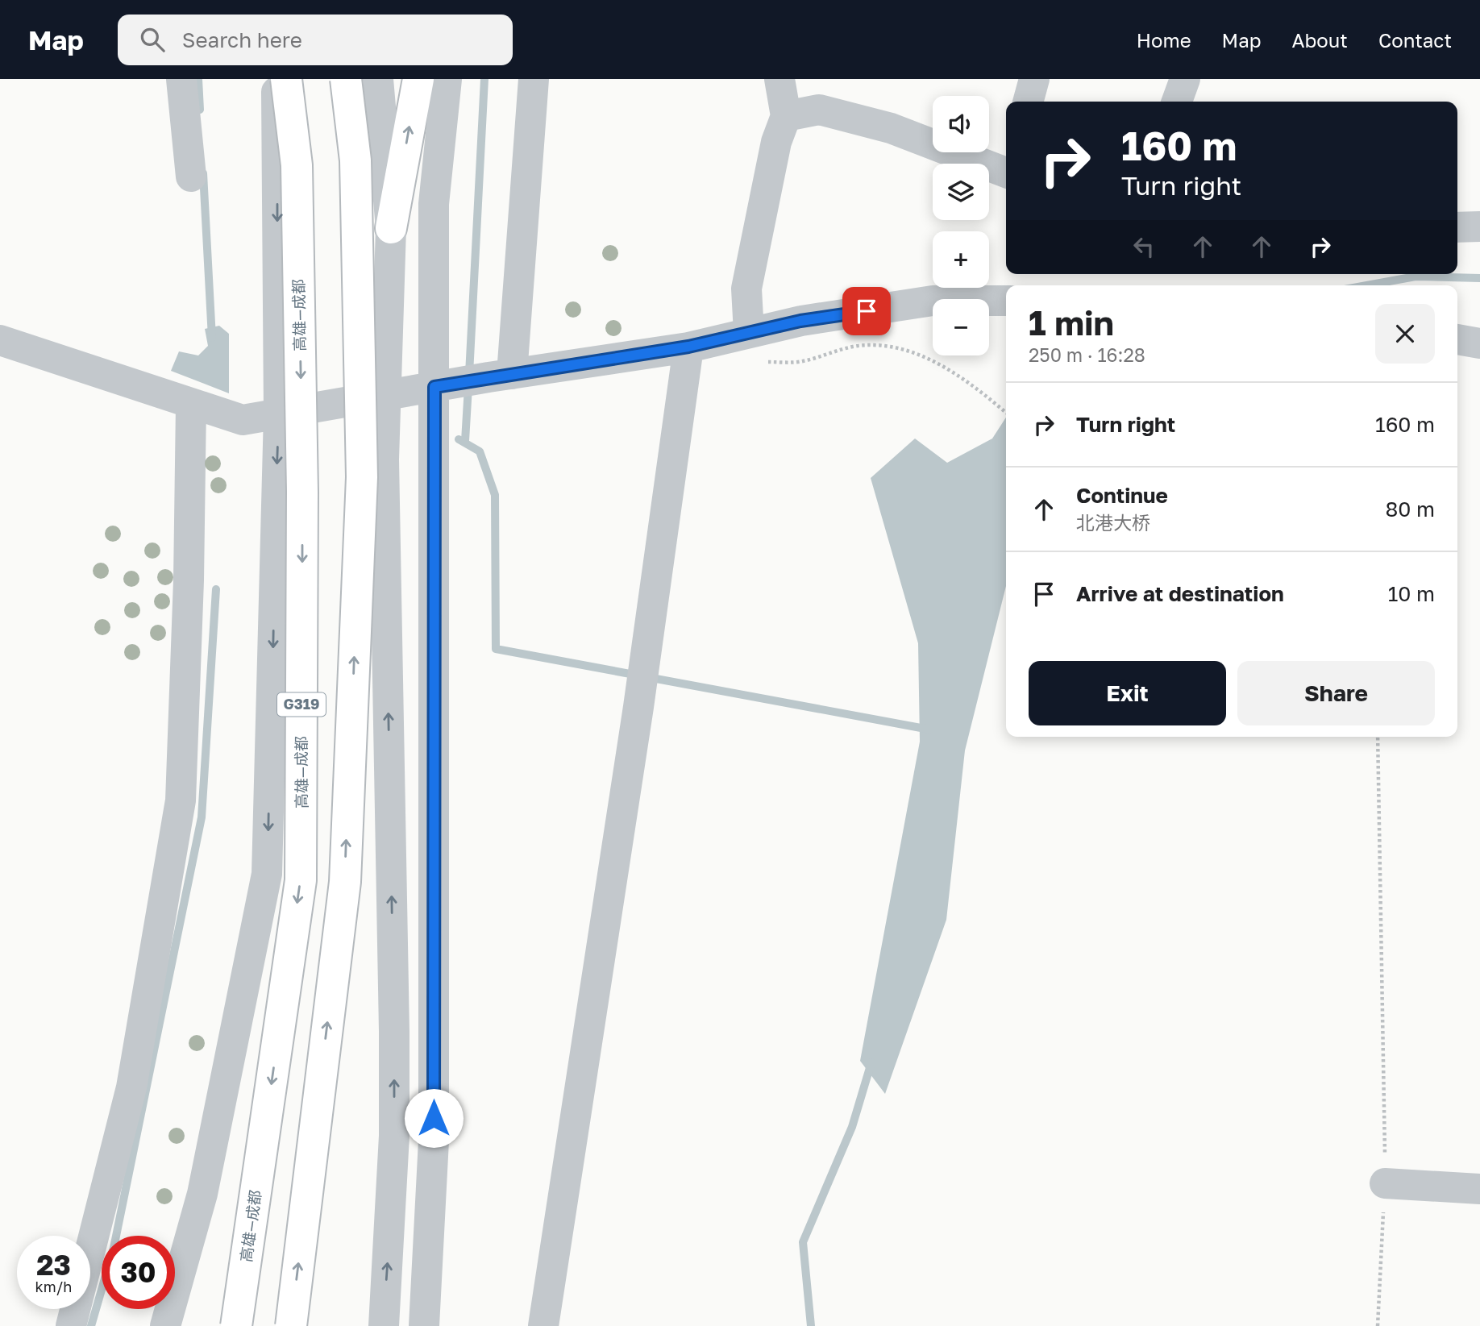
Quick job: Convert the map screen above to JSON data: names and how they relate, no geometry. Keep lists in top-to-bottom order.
{
  "streets": {
    "highway": ["高雄—成都", "G319"]
  },
  "page": {
    "header": "Map",
    "search": "Search here",
    "nav": [
      "Home",
      "Map",
      "About",
      "Contact"
    ],
    "map_buttons": ["+", "−"],
    "turn": ["160 m", "Turn right"],
    "heading": ["1 min", "250 m · 16:28"],
    "list": [
      {
        "name": "Turn right",
        "value": "160 m"
      },
      {
        "name": "Continue",
        "note": "北港大桥",
        "value": "80 m"
      },
      {
        "name": "Arrive at destination",
        "value": "10 m"
      }
    ],
    "buttons": ["Exit", "Share"],
    "speed": "23 km/h",
    "limit": "30"
  }
}
